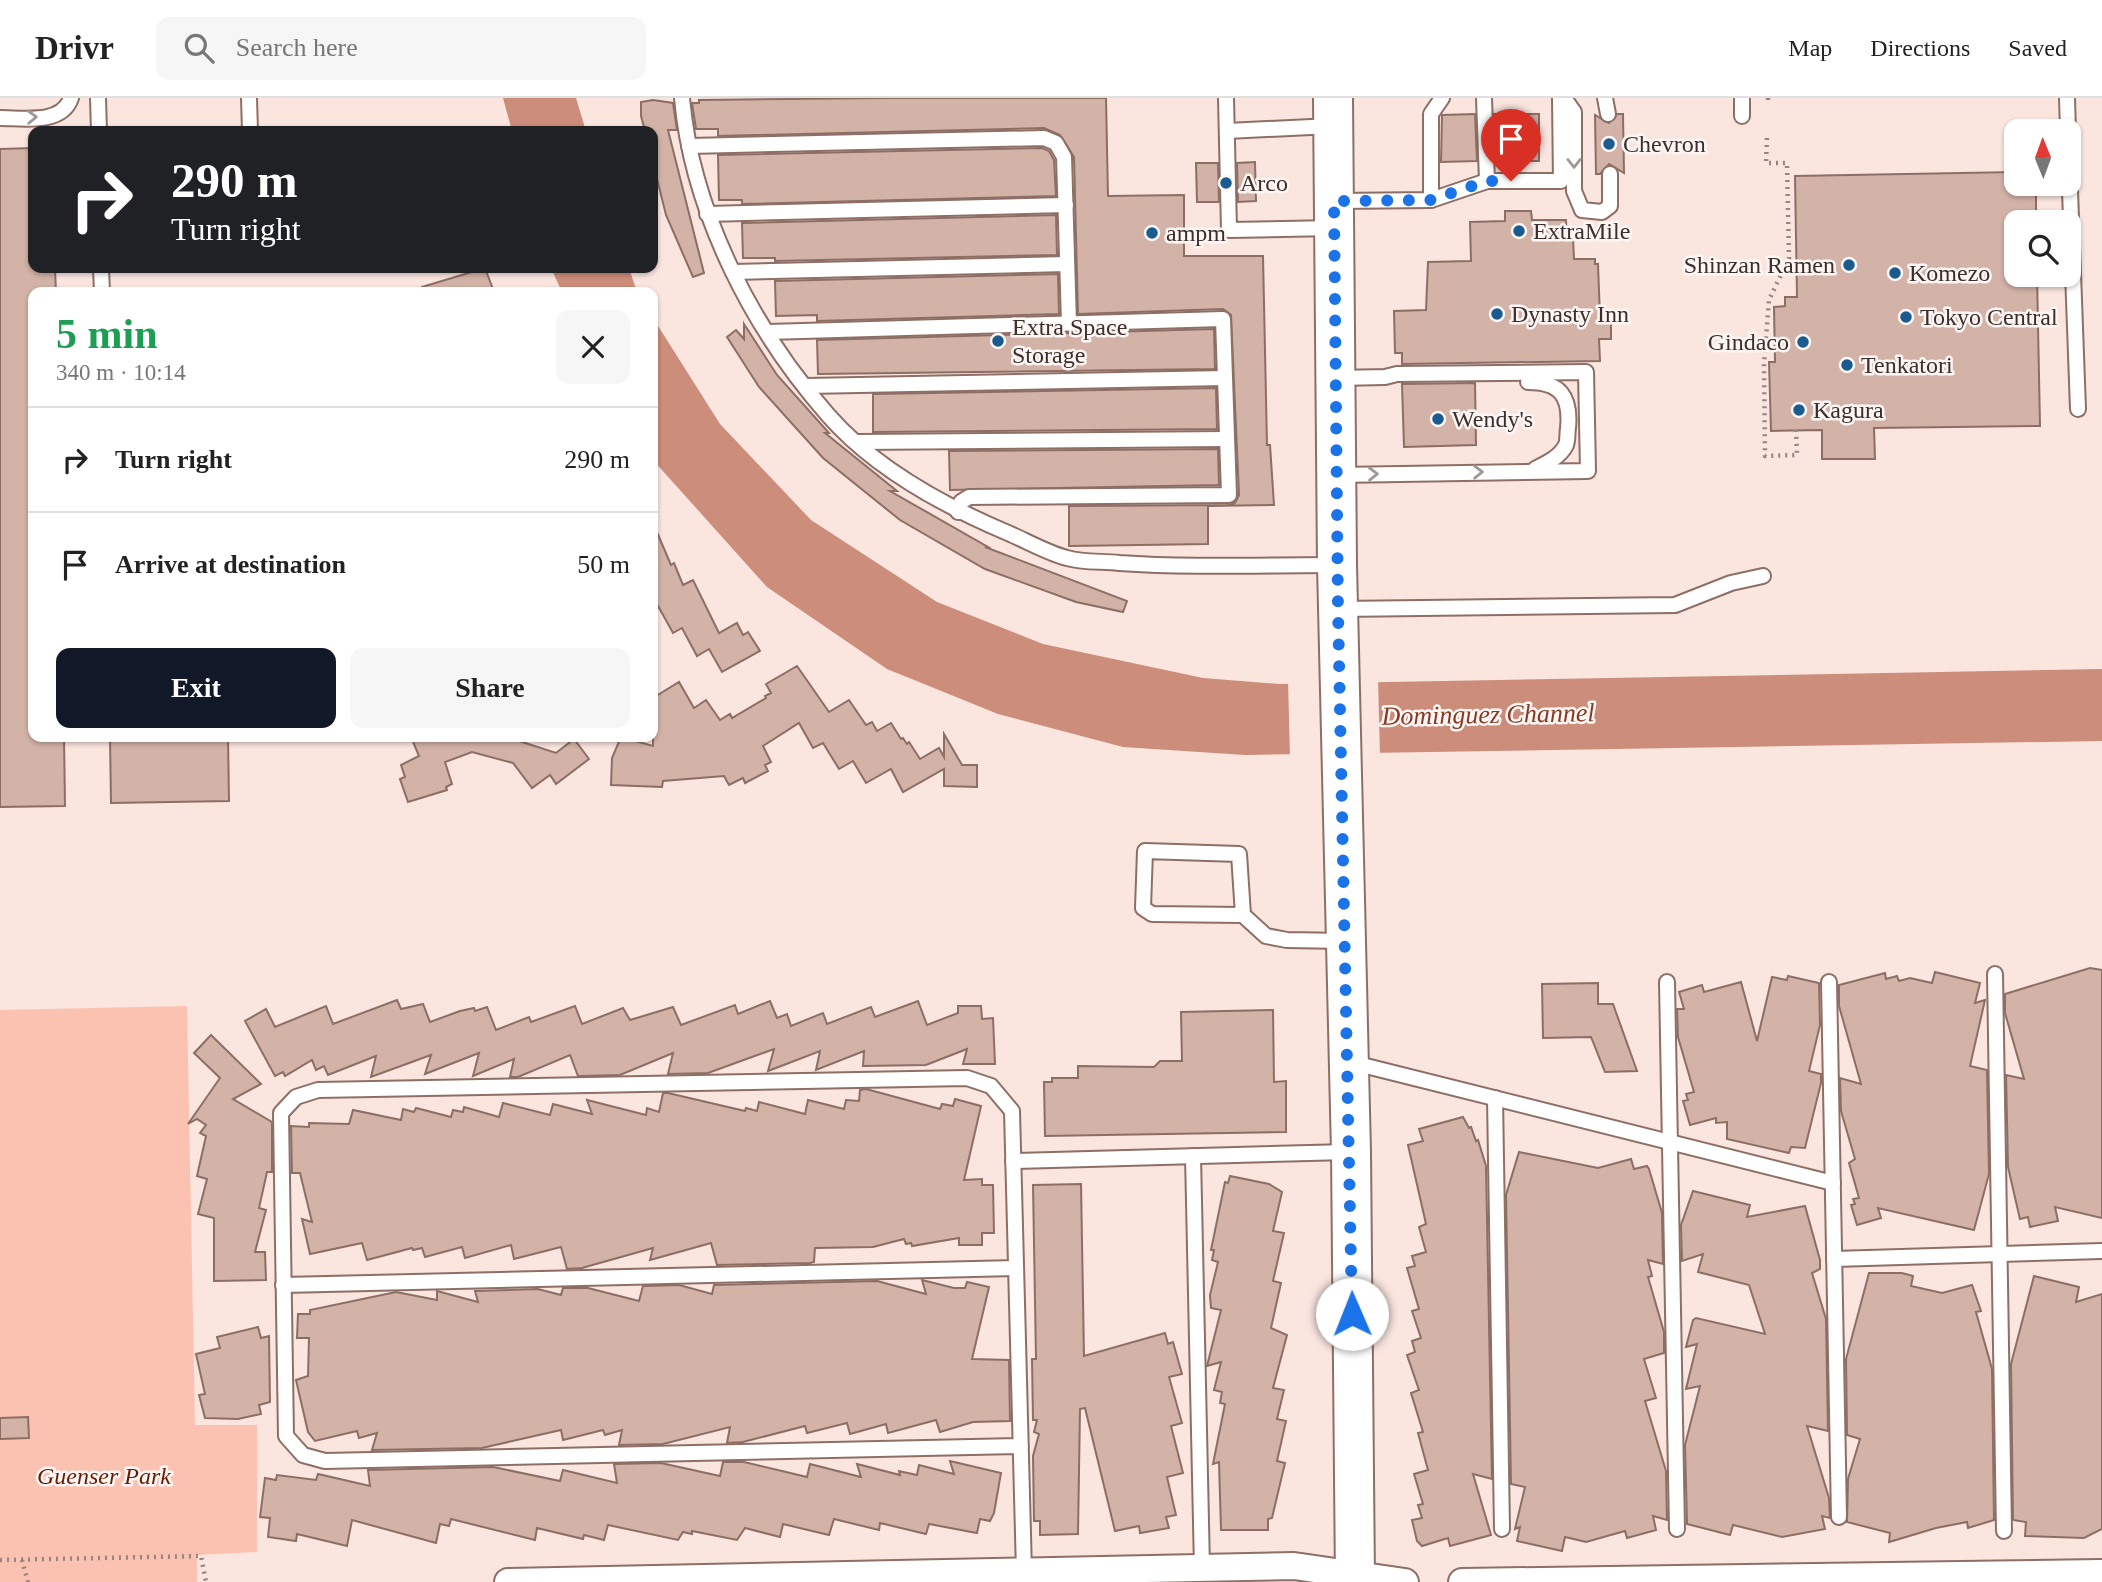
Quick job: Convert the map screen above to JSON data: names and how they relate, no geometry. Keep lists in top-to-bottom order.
{
  "water": ["Dominguez Channel"],
  "parks": ["Guenser Park"],
  "places": [
    "Chevron",
    "Arco",
    "ExtraMile",
    "ampm",
    "Shinzan Ramen",
    "Komezo",
    "Dynasty Inn",
    "Tokyo Central",
    "Extra Space Storage",
    "Gindaco",
    "Tenkatori",
    "Kagura",
    "Wendy's"
  ],
  "north": "top",
  "page": {
    "header": "Drivr",
    "search": "Search here",
    "nav": ["Map", "Directions", "Saved"],
    "turn": ["290 m", "Turn right"],
    "heading": ["5 min", "340 m · 10:14"],
    "list": [
      {
        "name": "Turn right",
        "value": "290 m"
      },
      {
        "name": "Arrive at destination",
        "value": "50 m"
      }
    ],
    "buttons": ["Exit", "Share"]
  }
}
